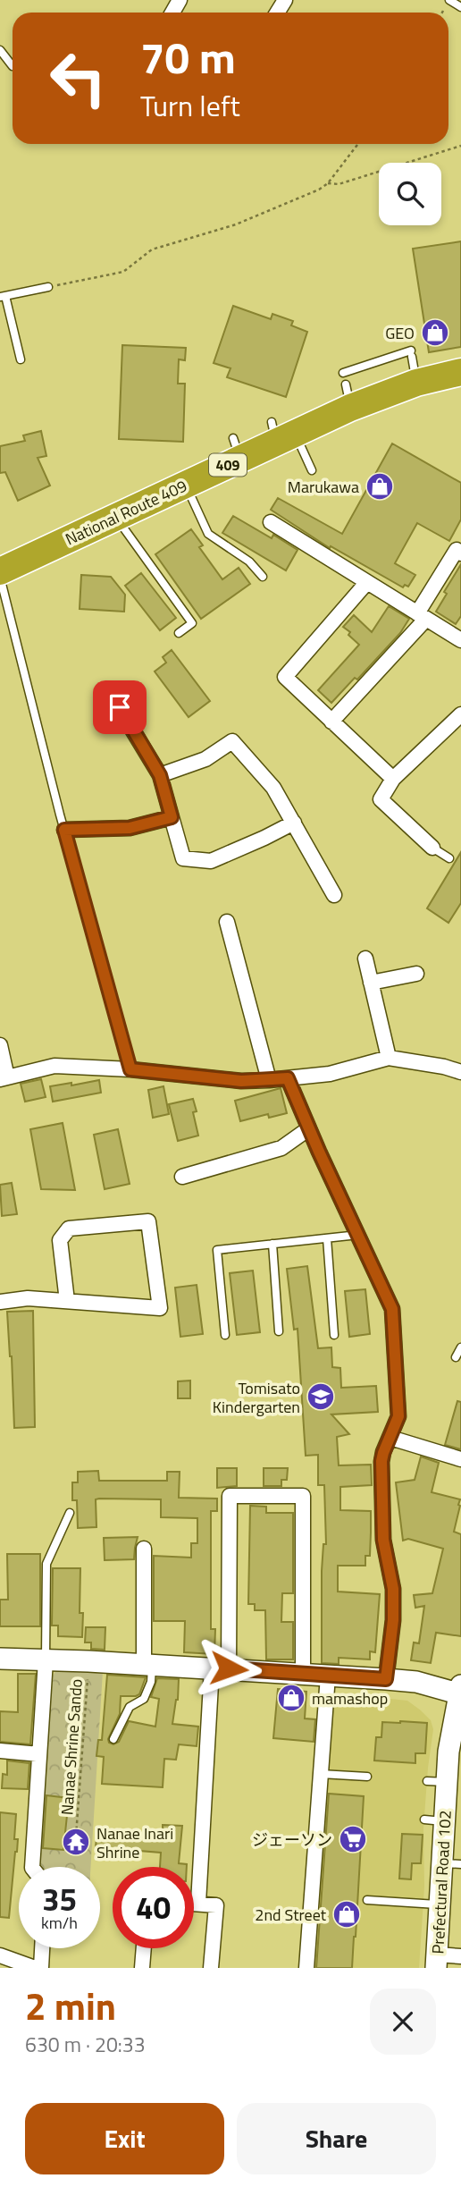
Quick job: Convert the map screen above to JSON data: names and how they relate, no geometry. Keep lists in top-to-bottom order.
{
  "streets": {
    "highway": ["409", "National Route 409"],
    "street": ["Prefectural Road 102"],
    "path": ["Nanae Shrine Sando"]
  },
  "places": {
    "shop": [
      "GEO",
      "Marukawa",
      "mamashop",
      "2nd Street"
    ],
    "school or university": ["Tomisato Kindergarten"],
    "supermarket": ["ジェーソン"],
    "temple": ["Nanae Inari Shrine"]
  },
  "page": {
    "turn": ["70 m", "Turn left"],
    "speed": "35 km/h",
    "limit": "40",
    "heading": ["2 min", "630 m · 20:33"],
    "buttons": ["Exit", "Share"]
  }
}
